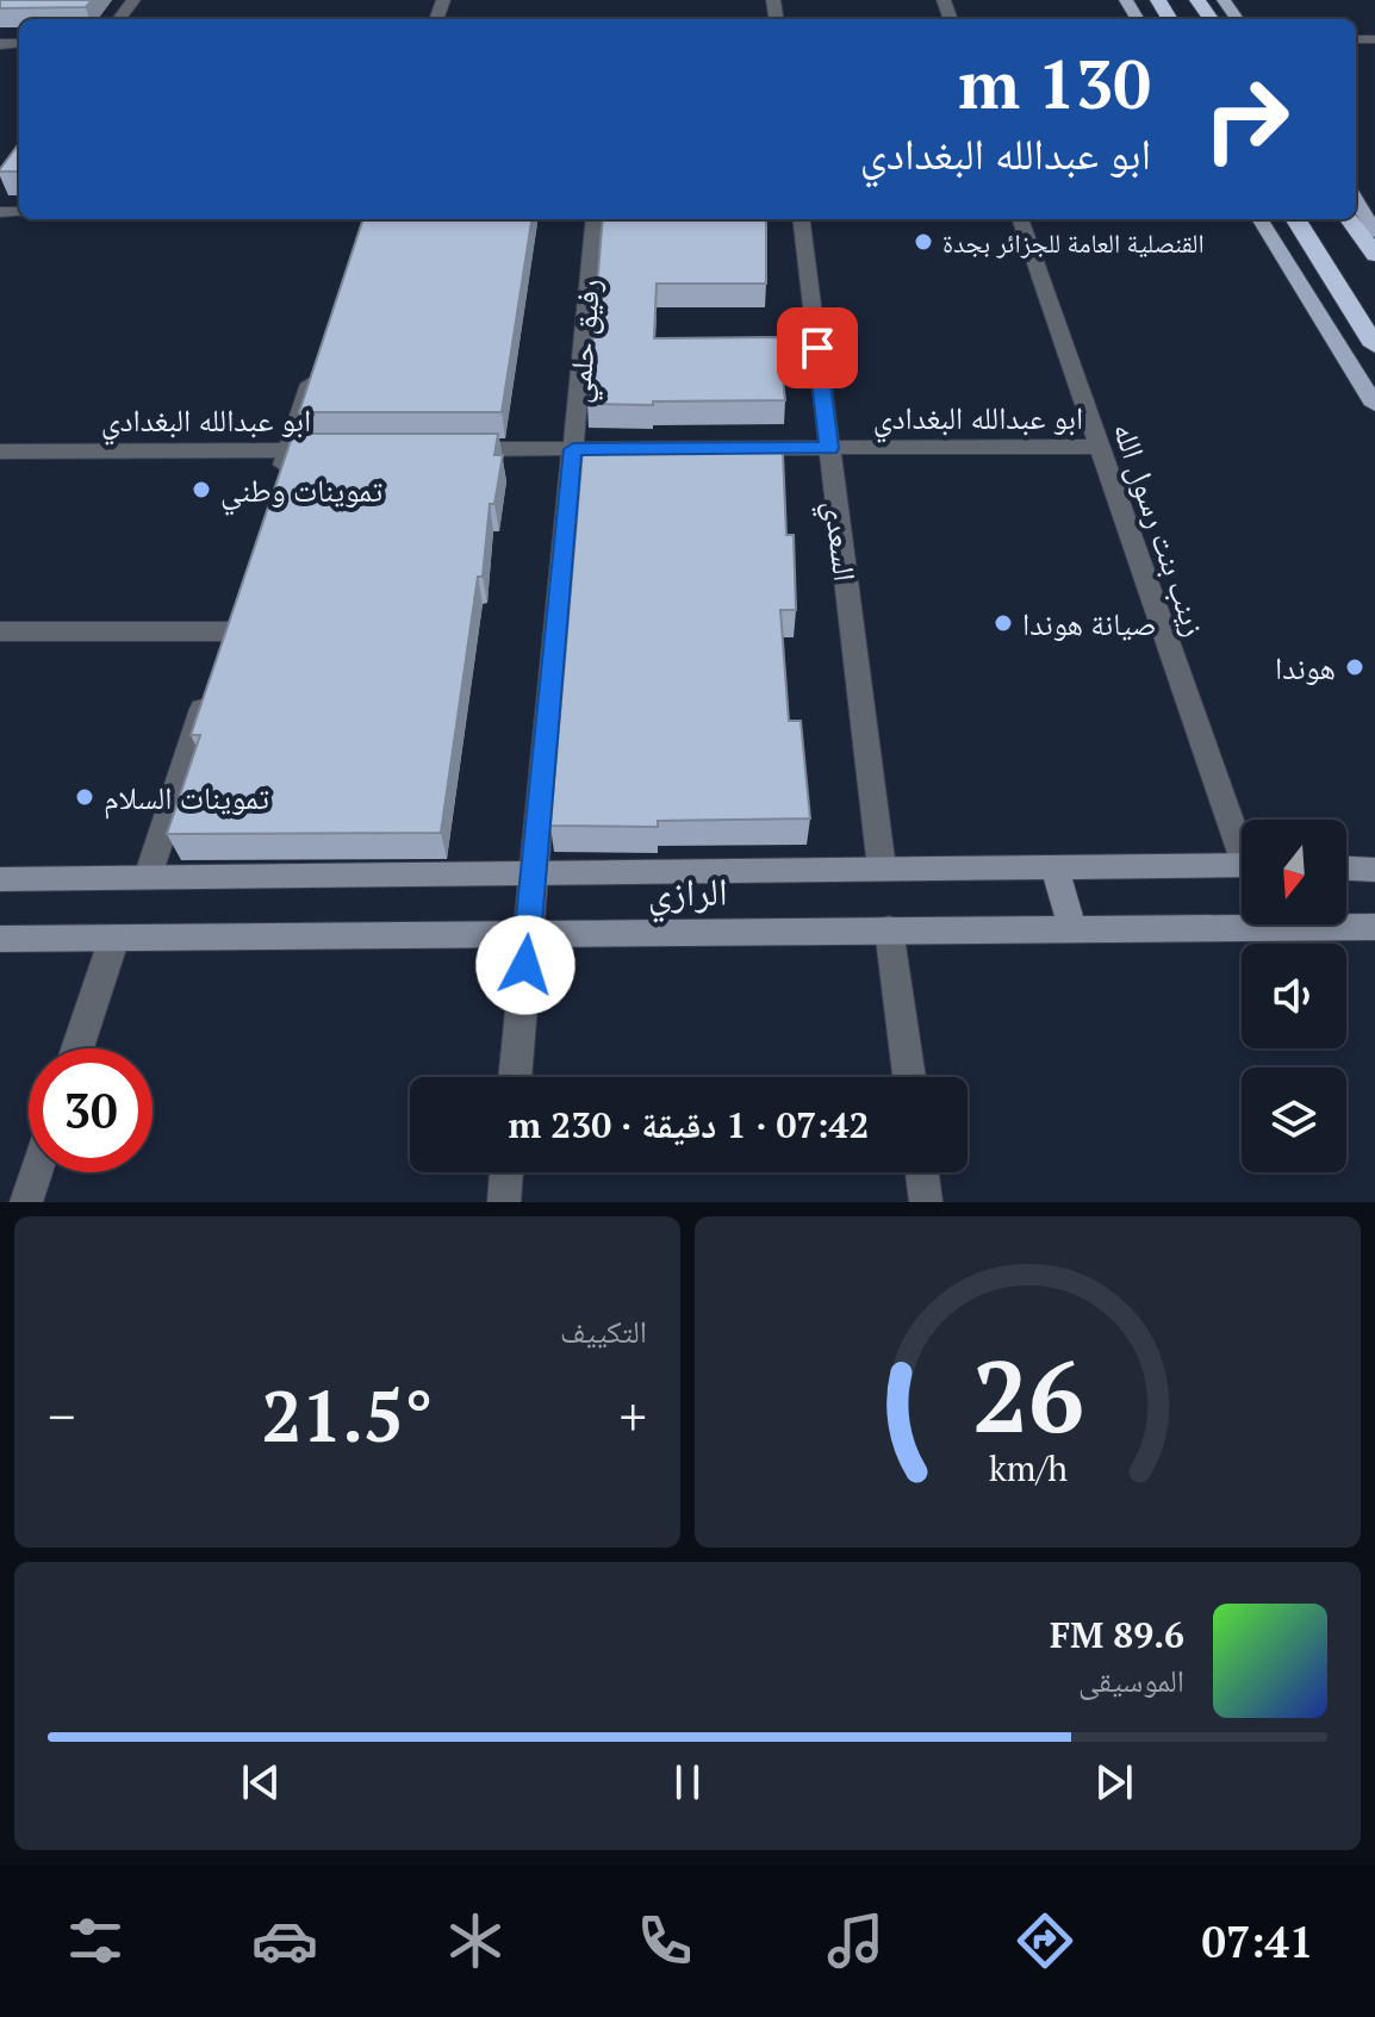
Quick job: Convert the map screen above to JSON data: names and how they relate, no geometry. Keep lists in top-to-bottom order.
{
  "streets": {
    "street": [
      "رفيق حلمي",
      "ابو عبدالله البغدادي",
      "زينب بنت رسول الله",
      "السعدي",
      "الرازي"
    ]
  },
  "crossings": [
    ["رفيق حلمي", "ابو عبدالله البغدادي"],
    ["رفيق حلمي", "الرازي"],
    ["ابو عبدالله البغدادي", "زينب بنت رسول الله"],
    ["ابو عبدالله البغدادي", "السعدي"],
    ["السعدي", "الرازي"]
  ],
  "places": [
    "القنصلية العامة للجزائر بجدة",
    "تموينات وطني",
    "صيانة هوندا",
    "هوندا",
    "تموينات السلام"
  ],
  "north": "bottom",
  "page": {
    "turn": ["130 m", "ابو عبدالله البغدادي"],
    "limit": "30",
    "trip": "07:42 · 1 دقيقة · 230 m",
    "tile": "التكييف",
    "heat": ["−", "21.5°", "+"],
    "song": ["89.6 FM", "الموسيقى"],
    "tabs": "07:41",
    "gauge": ["26", "km/h"]
  }
}
